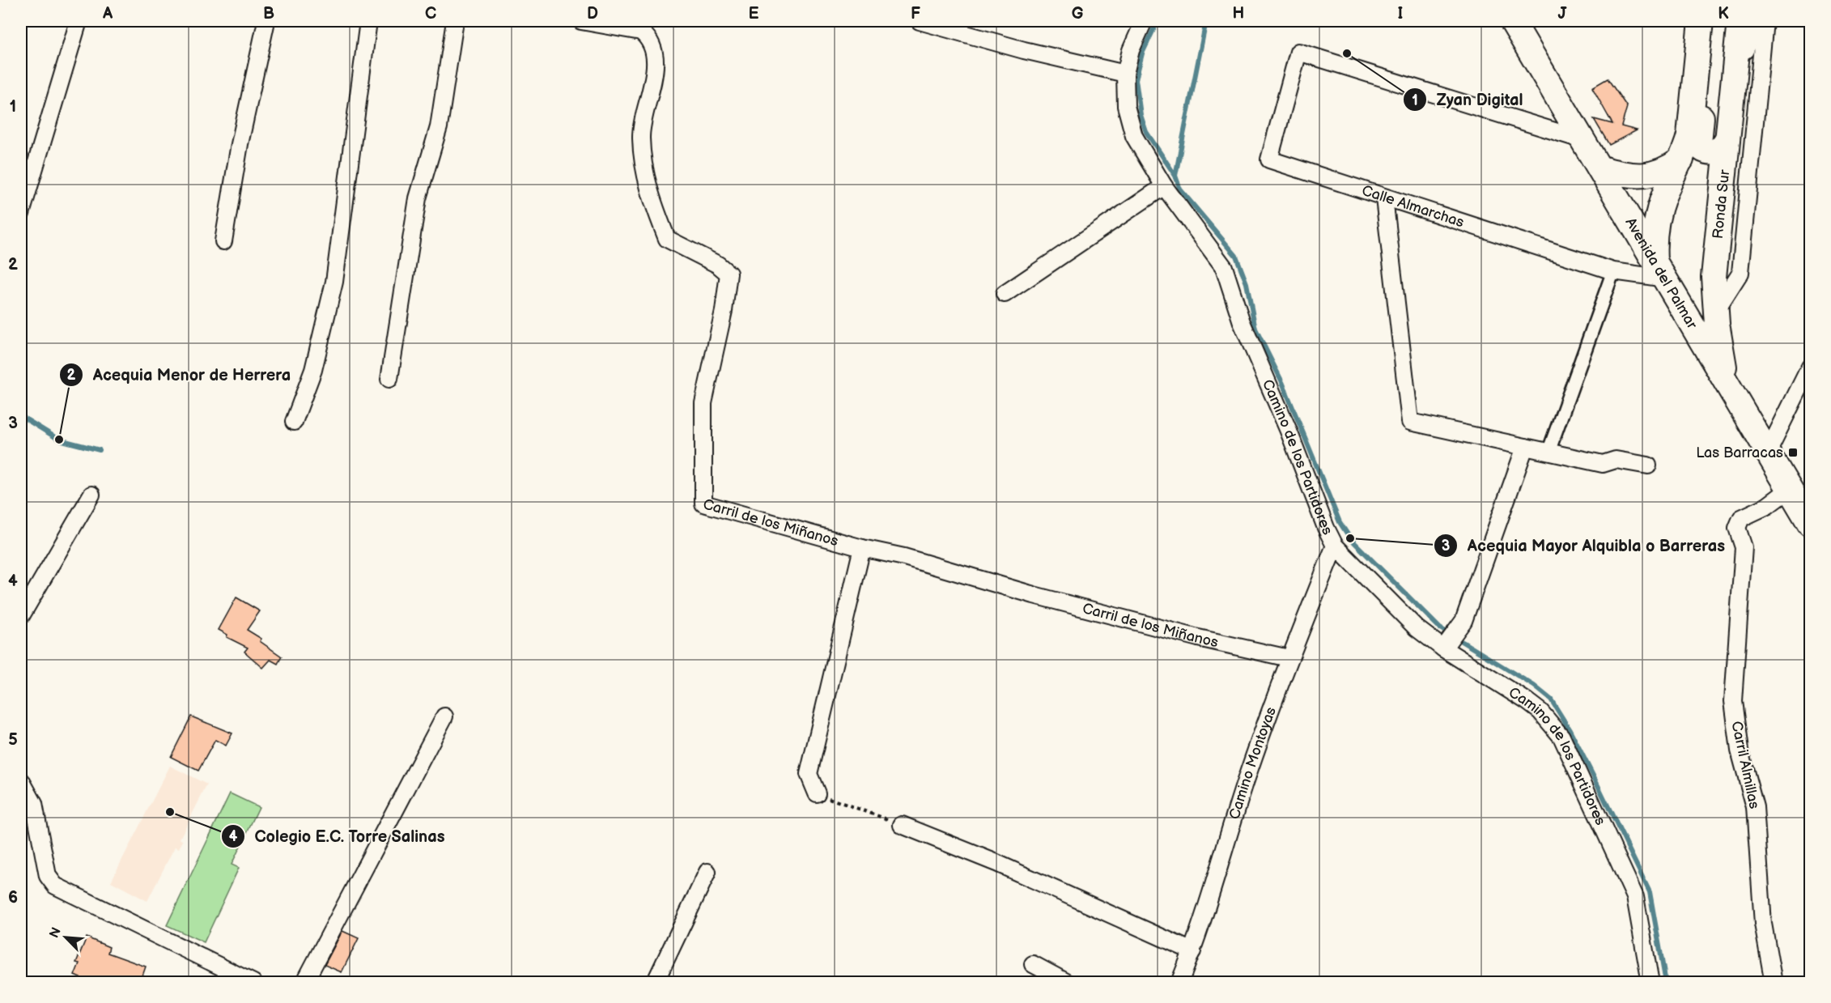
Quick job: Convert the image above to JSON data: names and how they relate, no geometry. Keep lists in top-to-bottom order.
{
  "streets": {
    "main road": ["Ronda Sur", "Avenida del Palmar"],
    "street": [
      "Calle Almarchas",
      "Camino de los Partidores",
      "Carril de los Miñanos",
      "Camino Montoyas",
      "Carril Almillas"
    ]
  },
  "crossings": [
    ["Ronda Sur", "Avenida del Palmar"],
    ["Calle Almarchas", "Avenida del Palmar"],
    ["Avenida del Palmar", "Carril Almillas"],
    ["Camino de los Partidores", "Camino Montoyas"],
    ["Carril de los Miñanos", "Camino Montoyas"]
  ],
  "places": {
    "other": [
      "Zyan Digital",
      "Acequia Menor de Herrera",
      "Acequia Mayor Alquibla o Barreras",
      "Colegio E.C. Torre Salinas"
    ],
    "transit": ["Las Barracas"]
  },
  "north": "top left",
  "grid": {
    "columns": [
      "A",
      "B",
      "C",
      "D",
      "E",
      "F",
      "G",
      "H",
      "I",
      "J",
      "K"
    ],
    "rows": [
      "1",
      "2",
      "3",
      "4",
      "5",
      "6"
    ]
  }
}
